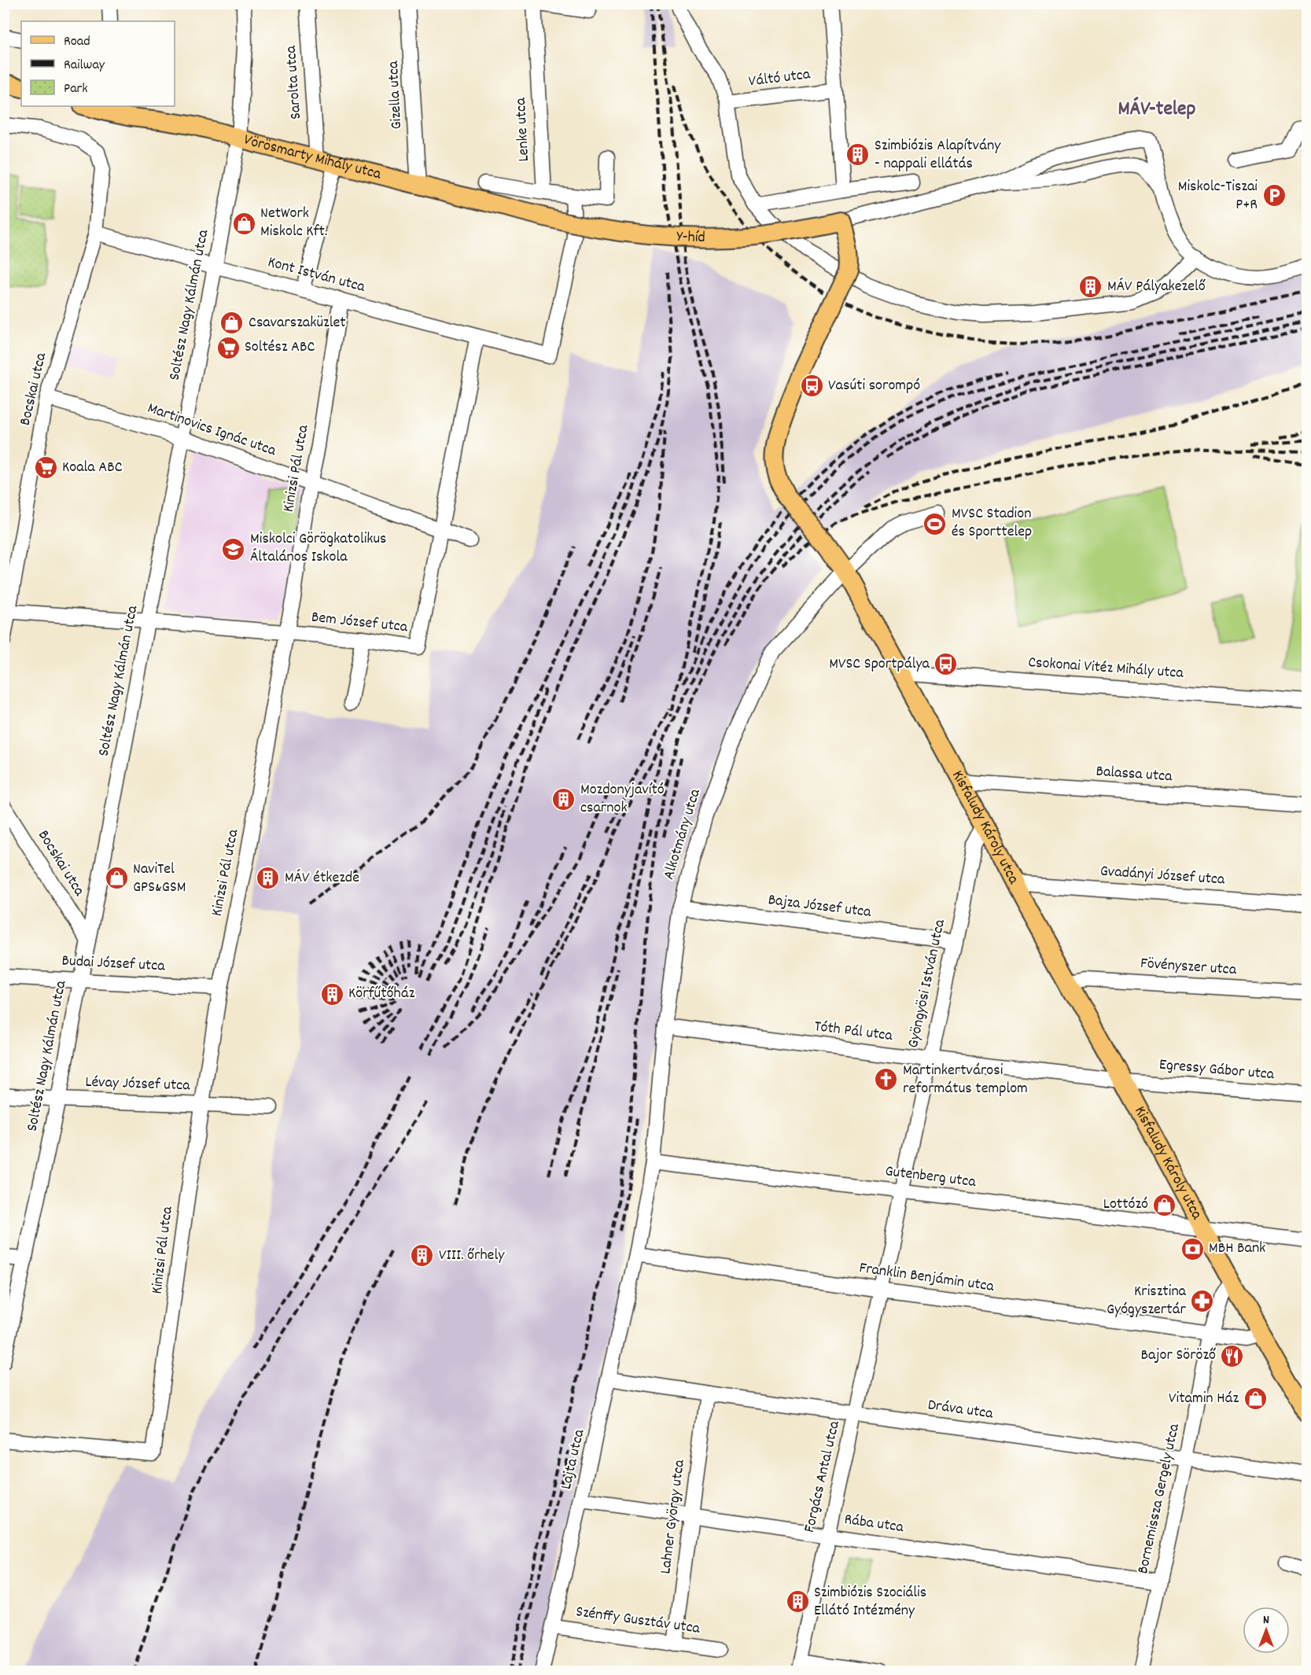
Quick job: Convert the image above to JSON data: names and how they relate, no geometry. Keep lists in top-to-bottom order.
{
  "streets": {
    "main road": ["Vörösmarty Mihály utca", "Y-híd", "Kisfaludy Károly utca"],
    "street": [
      "Váltó utca",
      "Sarolta utca",
      "Gizella utca",
      "Lenke utca",
      "Kont István utca",
      "Soltész Nagy Kálmán utca",
      "Bocskai utca",
      "Martinovics Ignác utca",
      "Kinizsi Pál utca",
      "Bem József utca",
      "Csokonai Vitéz Mihály utca",
      "Balassa utca",
      "Alkotmány utca",
      "Gvadányi József utca",
      "Bajza József utca",
      "Budai József utca",
      "Fövényszer utca",
      "Gyöngyösi István utca",
      "Tóth Pál utca",
      "Egressy Gábor utca",
      "Lévay József utca",
      "Gutenberg utca",
      "Franklin Benjámin utca",
      "Dráva utca",
      "Lajta utca",
      "Forgács Antal utca",
      "Bornemissza Gergely utca",
      "Lahner György utca",
      "Rába utca",
      "Szénffy Gusztáv utca"
    ]
  },
  "crossings": [
    ["Sarolta utca", "Vörösmarty Mihály utca"],
    ["Gizella utca", "Vörösmarty Mihály utca"],
    ["Vörösmarty Mihály utca", "Y-híd"],
    ["Vörösmarty Mihály utca", "Soltész Nagy Kálmán utca"],
    ["Y-híd", "Kisfaludy Károly utca"],
    ["Kont István utca", "Soltész Nagy Kálmán utca"],
    ["Kont István utca", "Bocskai utca"],
    ["Kont István utca", "Kinizsi Pál utca"],
    ["Kont István utca", "Bem József utca"],
    ["Soltész Nagy Kálmán utca", "Bocskai utca"],
    ["Soltész Nagy Kálmán utca", "Martinovics Ignác utca"],
    ["Soltész Nagy Kálmán utca", "Bem József utca"],
    ["Soltész Nagy Kálmán utca", "Budai József utca"],
    ["Soltész Nagy Kálmán utca", "Lévay József utca"],
    ["Bocskai utca", "Martinovics Ignác utca"],
    ["Bocskai utca", "Bem József utca"],
    ["Martinovics Ignác utca", "Kinizsi Pál utca"],
    ["Martinovics Ignác utca", "Bem József utca"],
    ["Kinizsi Pál utca", "Bem József utca"],
    ["Kinizsi Pál utca", "Budai József utca"],
    ["Kinizsi Pál utca", "Lévay József utca"],
    ["Csokonai Vitéz Mihály utca", "Kisfaludy Károly utca"],
    ["Balassa utca", "Kisfaludy Károly utca"],
    ["Kisfaludy Károly utca", "Alkotmány utca"],
    ["Kisfaludy Károly utca", "Gvadányi József utca"],
    ["Kisfaludy Károly utca", "Fövényszer utca"],
    ["Kisfaludy Károly utca", "Gyöngyösi István utca"],
    ["Kisfaludy Károly utca", "Tóth Pál utca"],
    ["Kisfaludy Károly utca", "Egressy Gábor utca"],
    ["Kisfaludy Károly utca", "Gutenberg utca"],
    ["Alkotmány utca", "Bajza József utca"],
    ["Alkotmány utca", "Tóth Pál utca"],
    ["Alkotmány utca", "Gutenberg utca"],
    ["Alkotmány utca", "Franklin Benjámin utca"],
    ["Alkotmány utca", "Lajta utca"],
    ["Bajza József utca", "Gyöngyösi István utca"],
    ["Gyöngyösi István utca", "Tóth Pál utca"],
    ["Gyöngyösi István utca", "Gutenberg utca"],
    ["Gyöngyösi István utca", "Franklin Benjámin utca"],
    ["Gyöngyösi István utca", "Forgács Antal utca"],
    ["Tóth Pál utca", "Egressy Gábor utca"],
    ["Franklin Benjámin utca", "Lajta utca"],
    ["Franklin Benjámin utca", "Forgács Antal utca"],
    ["Franklin Benjámin utca", "Bornemissza Gergely utca"],
    ["Dráva utca", "Lajta utca"],
    ["Dráva utca", "Forgács Antal utca"],
    ["Dráva utca", "Bornemissza Gergely utca"],
    ["Dráva utca", "Lahner György utca"],
    ["Lajta utca", "Rába utca"],
    ["Lajta utca", "Szénffy Gusztáv utca"],
    ["Forgács Antal utca", "Rába utca"],
    ["Bornemissza Gergely utca", "Rába utca"],
    ["Lahner György utca", "Rába utca"],
    ["Lahner György utca", "Szénffy Gusztáv utca"]
  ],
  "districts": ["MÁV-telep"],
  "places": {
    "building": [
      "Szimbiózis Alapítvány - nappali ellátás",
      "MÁV Pályakezelő",
      "Mozdonyjavító csarnok",
      "MÁV étkezde",
      "Körfűtőház",
      "VIII. őrhely",
      "Szimbiózis Szociális Ellátó Intézmény"
    ],
    "parking": ["Miskolc-Tiszai P+R"],
    "shop": [
      "NetWork Miskolc Kft.",
      "Csavarszaküzlet",
      "NaviTel GPS&GSM",
      "Lottózó",
      "Vitamin Ház"
    ],
    "supermarket": ["Soltész ABC", "Koala ABC"],
    "bus stop": ["Vasúti sorompó", "MVSC Sportpálya"],
    "sports": ["MVSC Stadion és Sporttelep"],
    "school or university": ["Miskolci Görögkatolikus Általános Iskola"],
    "church": ["Martinkertvárosi református templom"],
    "bank": ["MBH Bank"],
    "pharmacy": ["Krisztina Gyógyszertár"],
    "restaurant": ["Bajor Söröző"]
  },
  "legend": ["Road", "Railway", "Park"],
  "north": "top"
}
